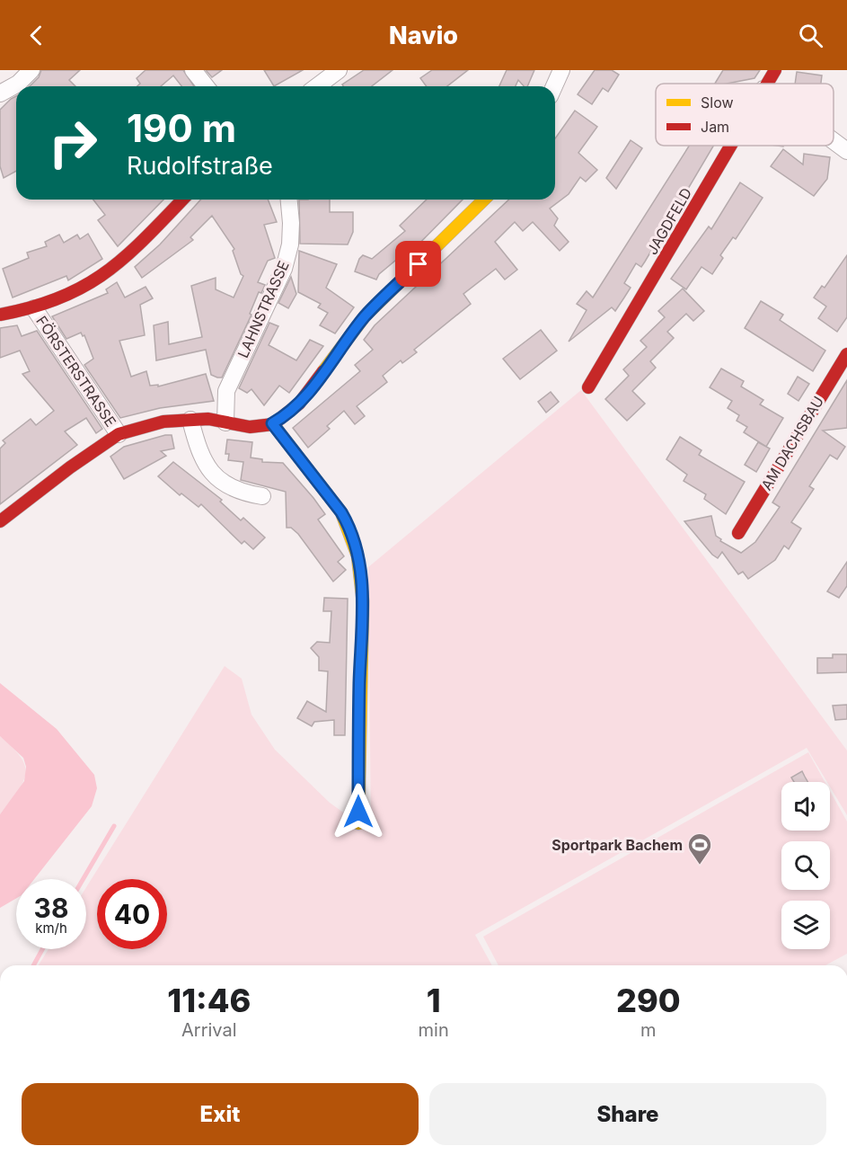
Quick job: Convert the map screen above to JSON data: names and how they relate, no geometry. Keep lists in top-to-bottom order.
{
  "streets": {
    "street": [
      "JAGDFELD",
      "LAHNSTRASSE",
      "FÖRSTERSTRASSE",
      "AM DACHSBAU"
    ]
  },
  "places": {
    "sports": ["Sportpark Bachem"]
  },
  "legend": ["Slow", "Jam"],
  "page": {
    "header": "Navio",
    "turn": ["190 m", "Rudolfstraße"],
    "speed": "38 km/h",
    "limit": "40",
    "eta": [
      "11:46",
      "Arrival",
      "1",
      "min",
      "290",
      "m"
    ],
    "buttons": ["Exit", "Share"]
  }
}
